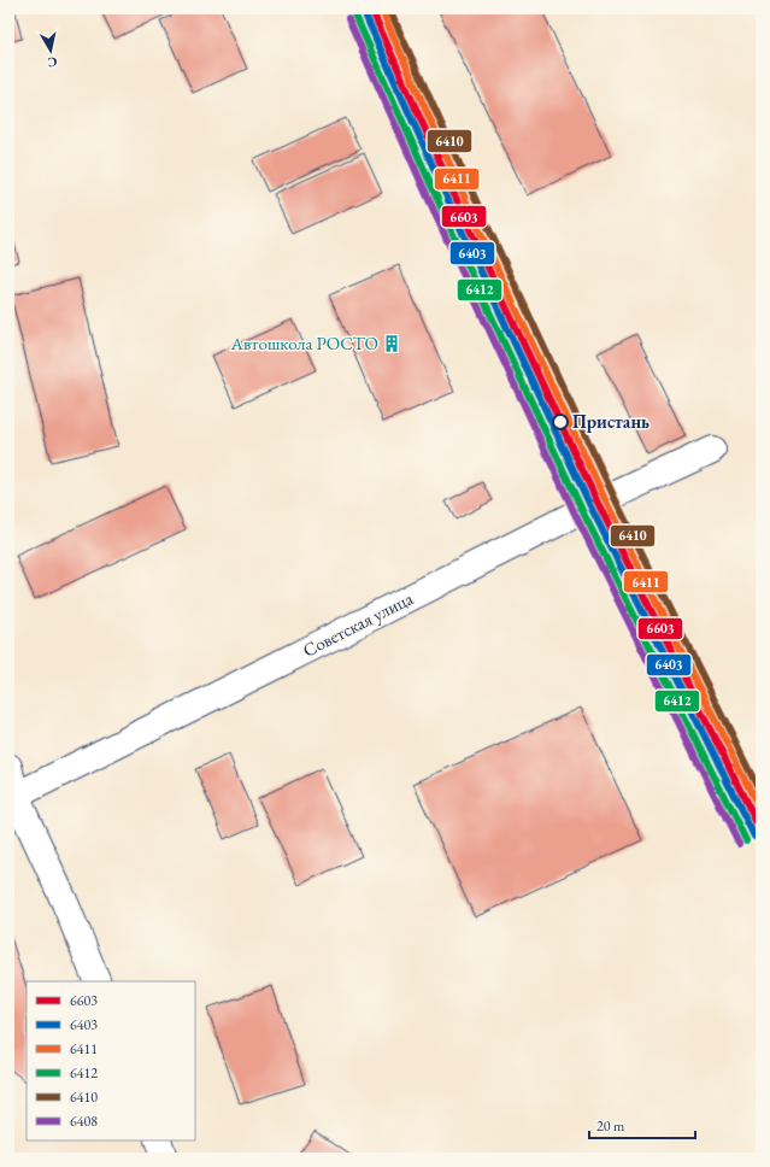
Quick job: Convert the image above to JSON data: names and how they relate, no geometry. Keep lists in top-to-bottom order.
{
  "streets": {
    "street": ["Советская улица"]
  },
  "places": {
    "building": ["Автошкола РОСТО"],
    "other": ["Пристань"]
  },
  "lines": [
    "transit line 6603",
    "transit line 6411",
    "transit line 6410",
    "transit line 6403",
    "transit line 6412",
    "transit line 6408"
  ],
  "legend": [
    "6603",
    "6403",
    "6411",
    "6412",
    "6410",
    "6408"
  ],
  "scale_bar": "20 m",
  "north": "bottom"
}
